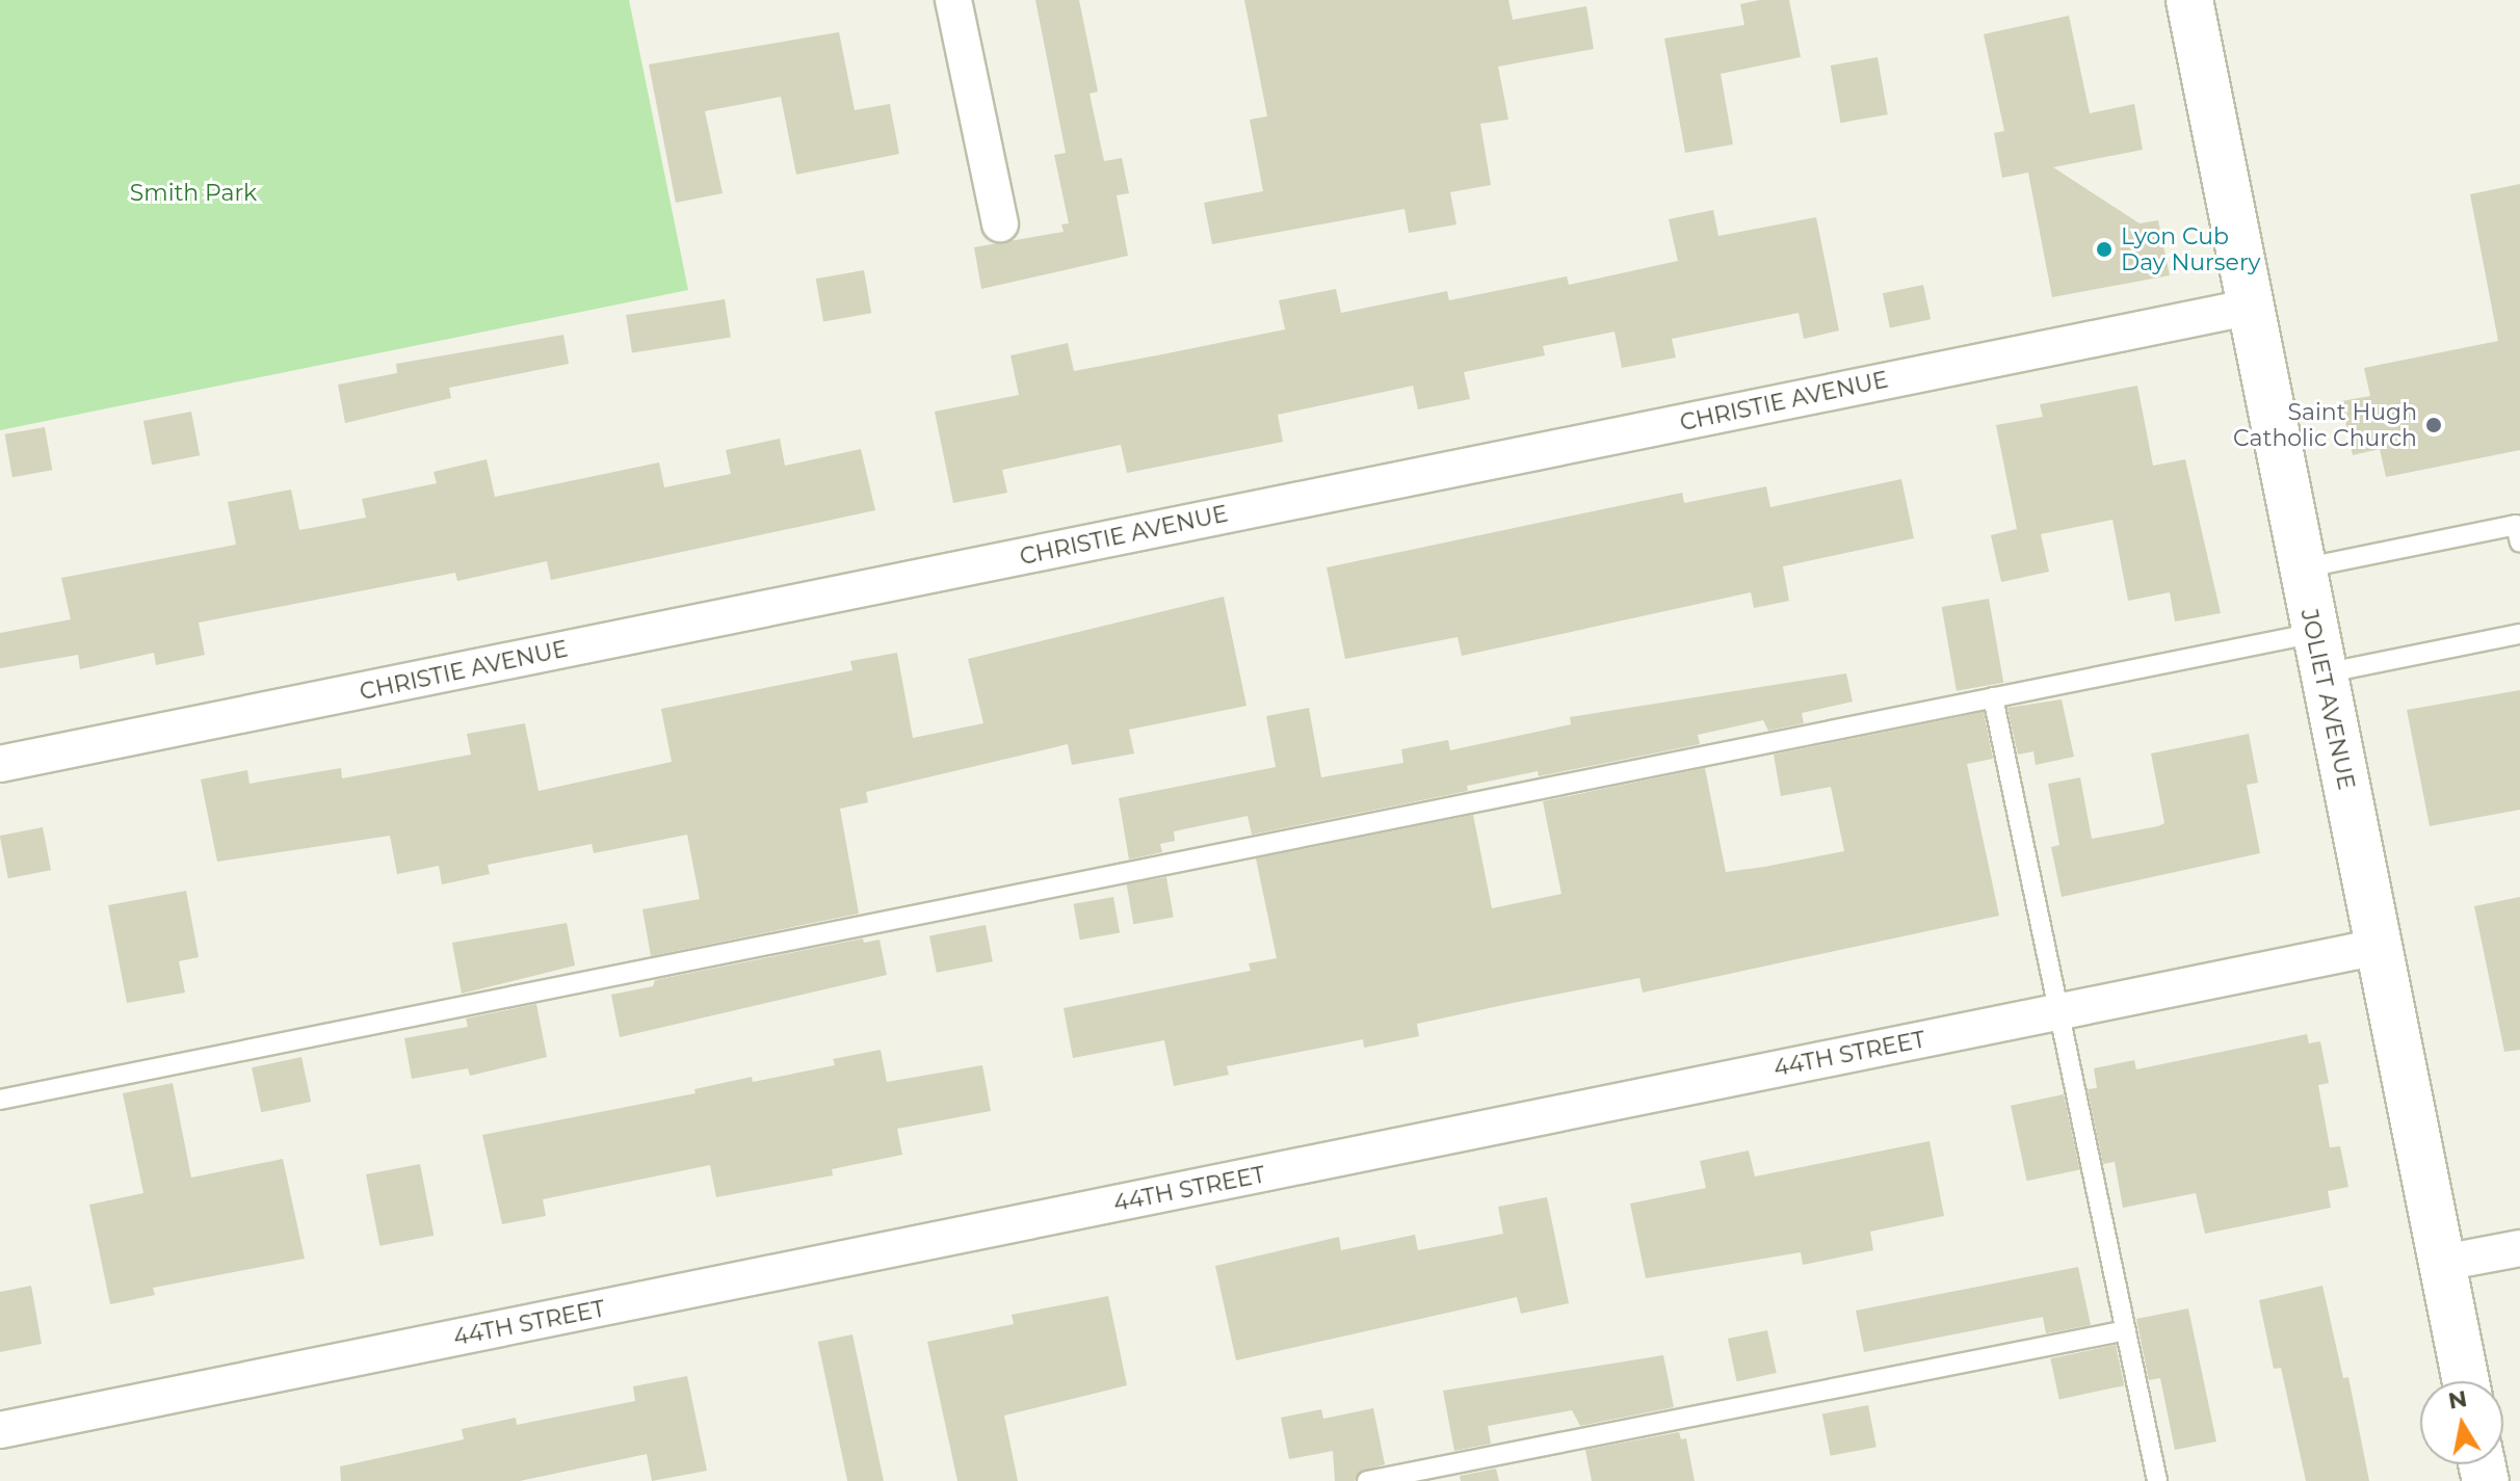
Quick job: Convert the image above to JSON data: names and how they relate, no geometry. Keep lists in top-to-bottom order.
{
  "streets": {
    "street": ["CHRISTIE AVENUE", "JOLIET AVENUE", "44TH STREET"]
  },
  "crossings": [
    ["CHRISTIE AVENUE", "JOLIET AVENUE"],
    ["JOLIET AVENUE", "44TH STREET"]
  ],
  "parks": ["Smith Park"],
  "places": ["Lyon Cub Day Nursery", "Saint Hugh Catholic Church"],
  "north": "top"
}
